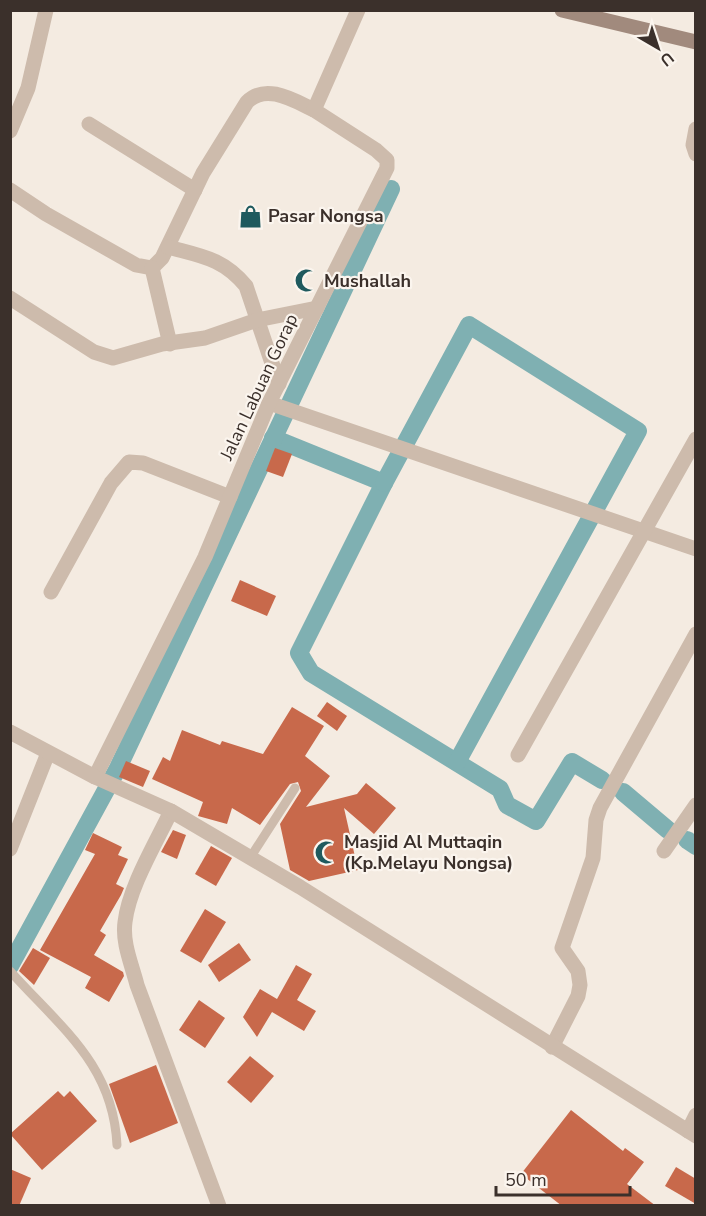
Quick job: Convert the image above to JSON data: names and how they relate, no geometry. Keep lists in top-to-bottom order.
{
  "streets": {
    "street": ["Jalan Labuan Gorap"]
  },
  "places": {
    "shop": ["Pasar Nongsa"],
    "mosque": ["Mushallah", "Masjid Al Muttaqin (Kp.Melayu Nongsa)"]
  },
  "scale_bar": "50 m",
  "north": "bottom right"
}
